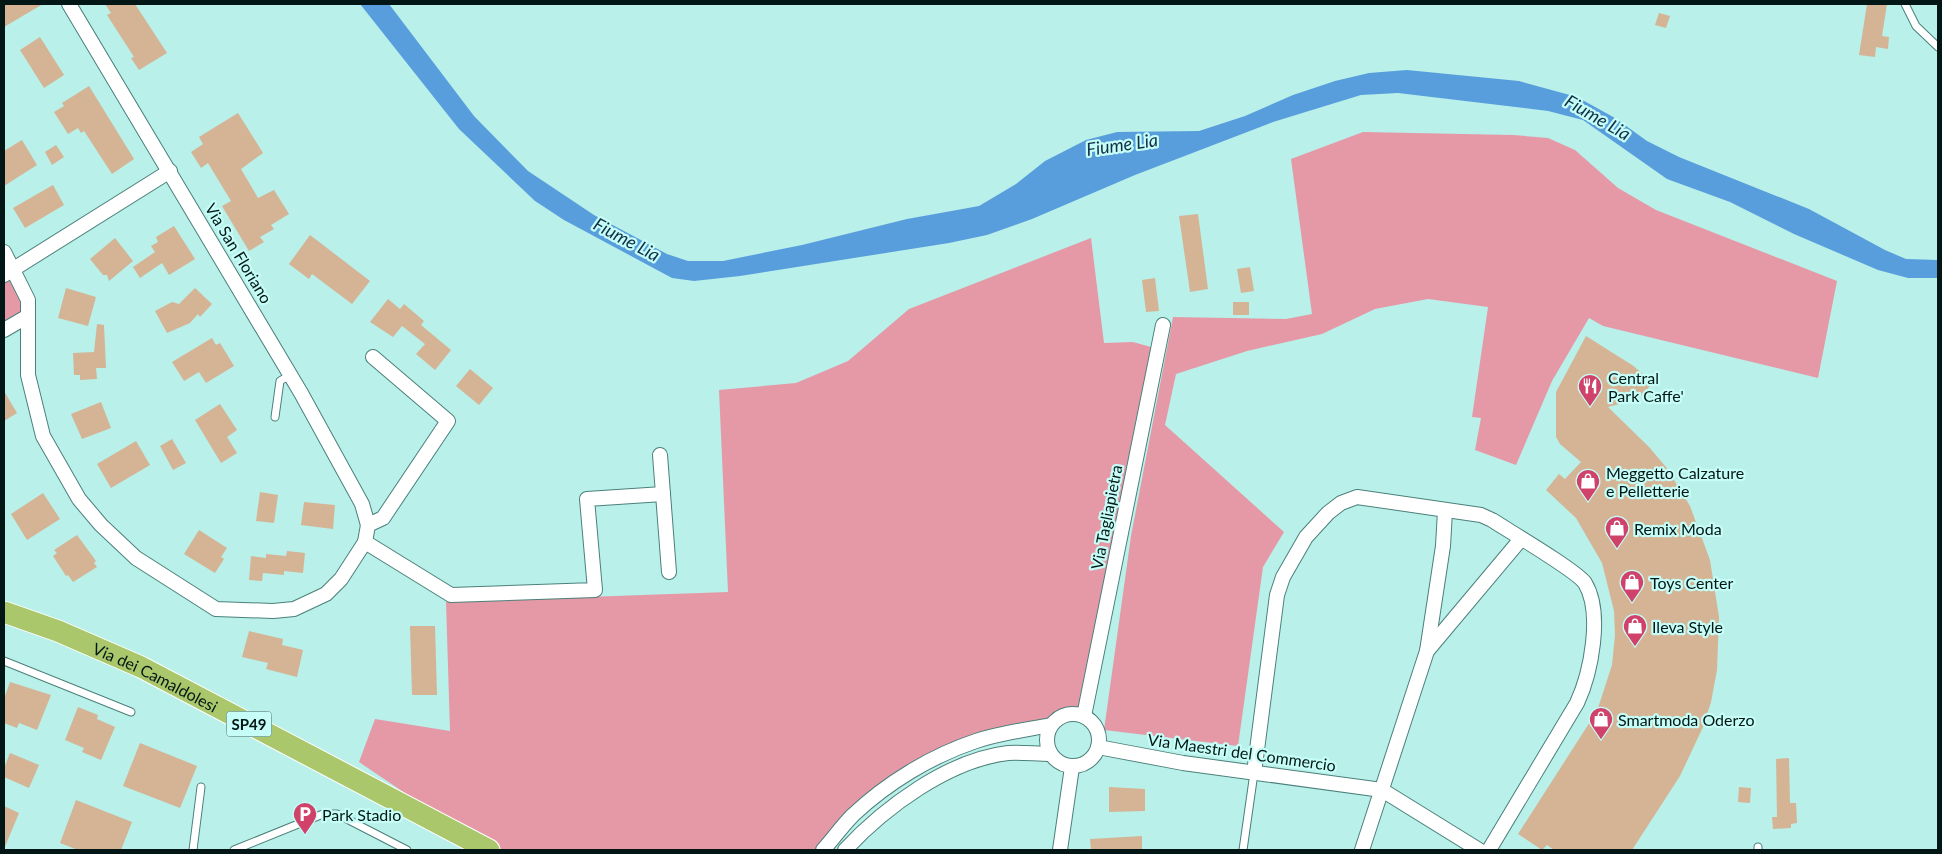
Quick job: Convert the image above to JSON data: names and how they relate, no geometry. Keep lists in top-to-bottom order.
{
  "streets": {
    "main road": ["Via dei Camaldolesi", "SP49"],
    "street": ["Via San Floriano", "Via Tagliapietra", "Via Maestri del Commercio"]
  },
  "crossings": [
    ["Via Tagliapietra", "Via Maestri del Commercio"]
  ],
  "water": ["Fiume Lia"],
  "places": {
    "restaurant": ["Central Park Caffe'"],
    "shop": [
      "Meggetto Calzature e Pelletterie",
      "Remix Moda",
      "Toys Center",
      "Ileva Style",
      "Smartmoda Oderzo"
    ],
    "parking": ["Park Stadio"]
  }
}
